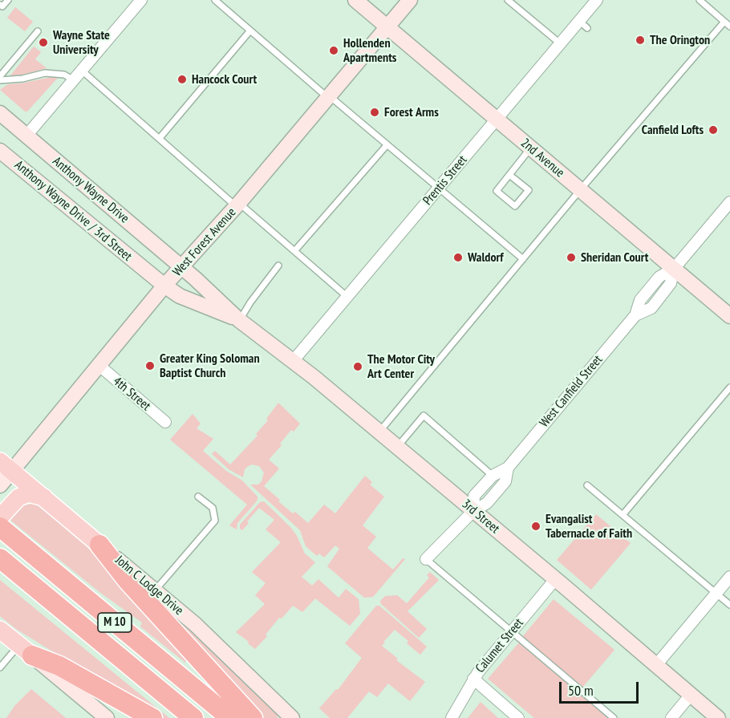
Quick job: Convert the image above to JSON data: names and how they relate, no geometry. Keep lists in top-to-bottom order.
{
  "streets": {
    "highway": ["M 10"],
    "main road": ["John C Lodge Drive"],
    "street": [
      "2nd Avenue",
      "Prentis Street",
      "Anthony Wayne Drive",
      "Anthony Wayne Drive / 3rd Street",
      "West Forest Avenue",
      "West Canfield Street",
      "4th Street",
      "3rd Street",
      "Calumet Street"
    ]
  },
  "crossings": [
    ["2nd Avenue", "Prentis Street"],
    ["2nd Avenue", "West Forest Avenue"],
    ["2nd Avenue", "West Canfield Street"],
    ["Prentis Street", "3rd Street"],
    ["Anthony Wayne Drive", "West Forest Avenue"],
    ["Anthony Wayne Drive", "3rd Street"],
    ["Anthony Wayne Drive / 3rd Street", "3rd Street"],
    ["West Forest Avenue", "4th Street"],
    ["West Forest Avenue", "3rd Street"],
    ["West Forest Avenue", "John C Lodge Drive"],
    ["West Canfield Street", "3rd Street"],
    ["3rd Street", "Calumet Street"]
  ],
  "places": [
    "The Orington",
    "Wayne State University",
    "Hollenden Apartments",
    "Hancock Court",
    "Forest Arms",
    "Canfield Lofts",
    "Waldorf",
    "Sheridan Court",
    "Greater King Soloman Baptist Church",
    "The Motor City Art Center",
    "Evangalist Tabernacle of Faith"
  ],
  "scale_bar": "50 m"
}
